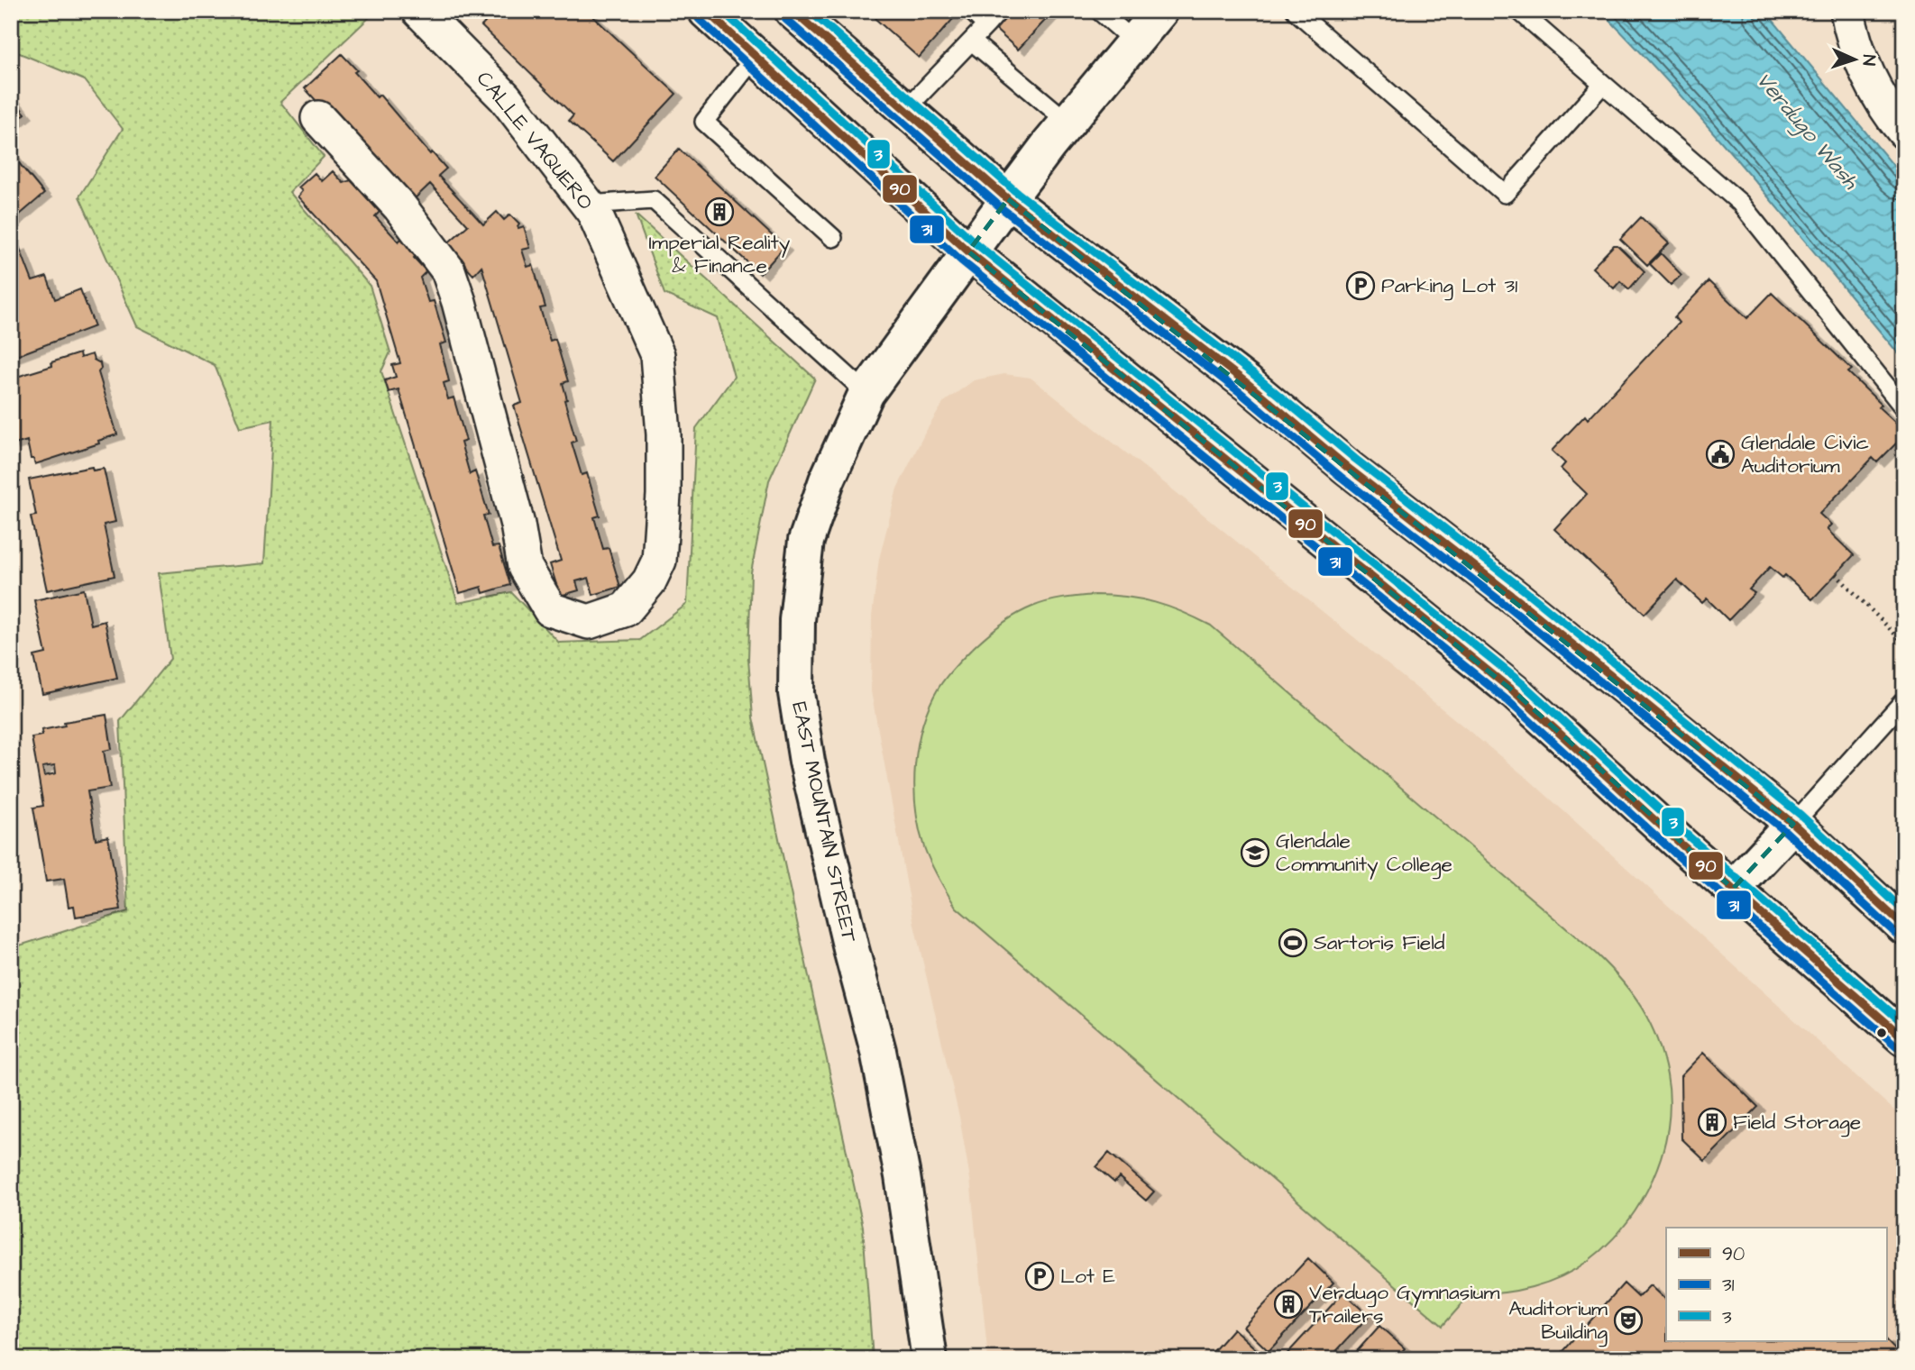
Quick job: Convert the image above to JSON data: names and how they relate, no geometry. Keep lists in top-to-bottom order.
{
  "streets": {
    "main road": ["EAST MOUNTAIN STREET"],
    "street": ["CALLE VAQUERO"]
  },
  "water": ["Verdugo Wash"],
  "places": {
    "building": ["Imperial Reality & Finance", "Field Storage", "Verdugo Gymnasium Trailers"],
    "parking": ["Parking Lot 31", "Lot E"],
    "public building": ["Glendale Civic Auditorium"],
    "school or university": ["Glendale Community College"],
    "sports": ["Sartoris Field"],
    "theatre": ["Auditorium Building"]
  },
  "lines": ["transit line 90", "transit line 3", "transit line 31"],
  "legend": ["90", "31", "3"],
  "north": "right"
}
